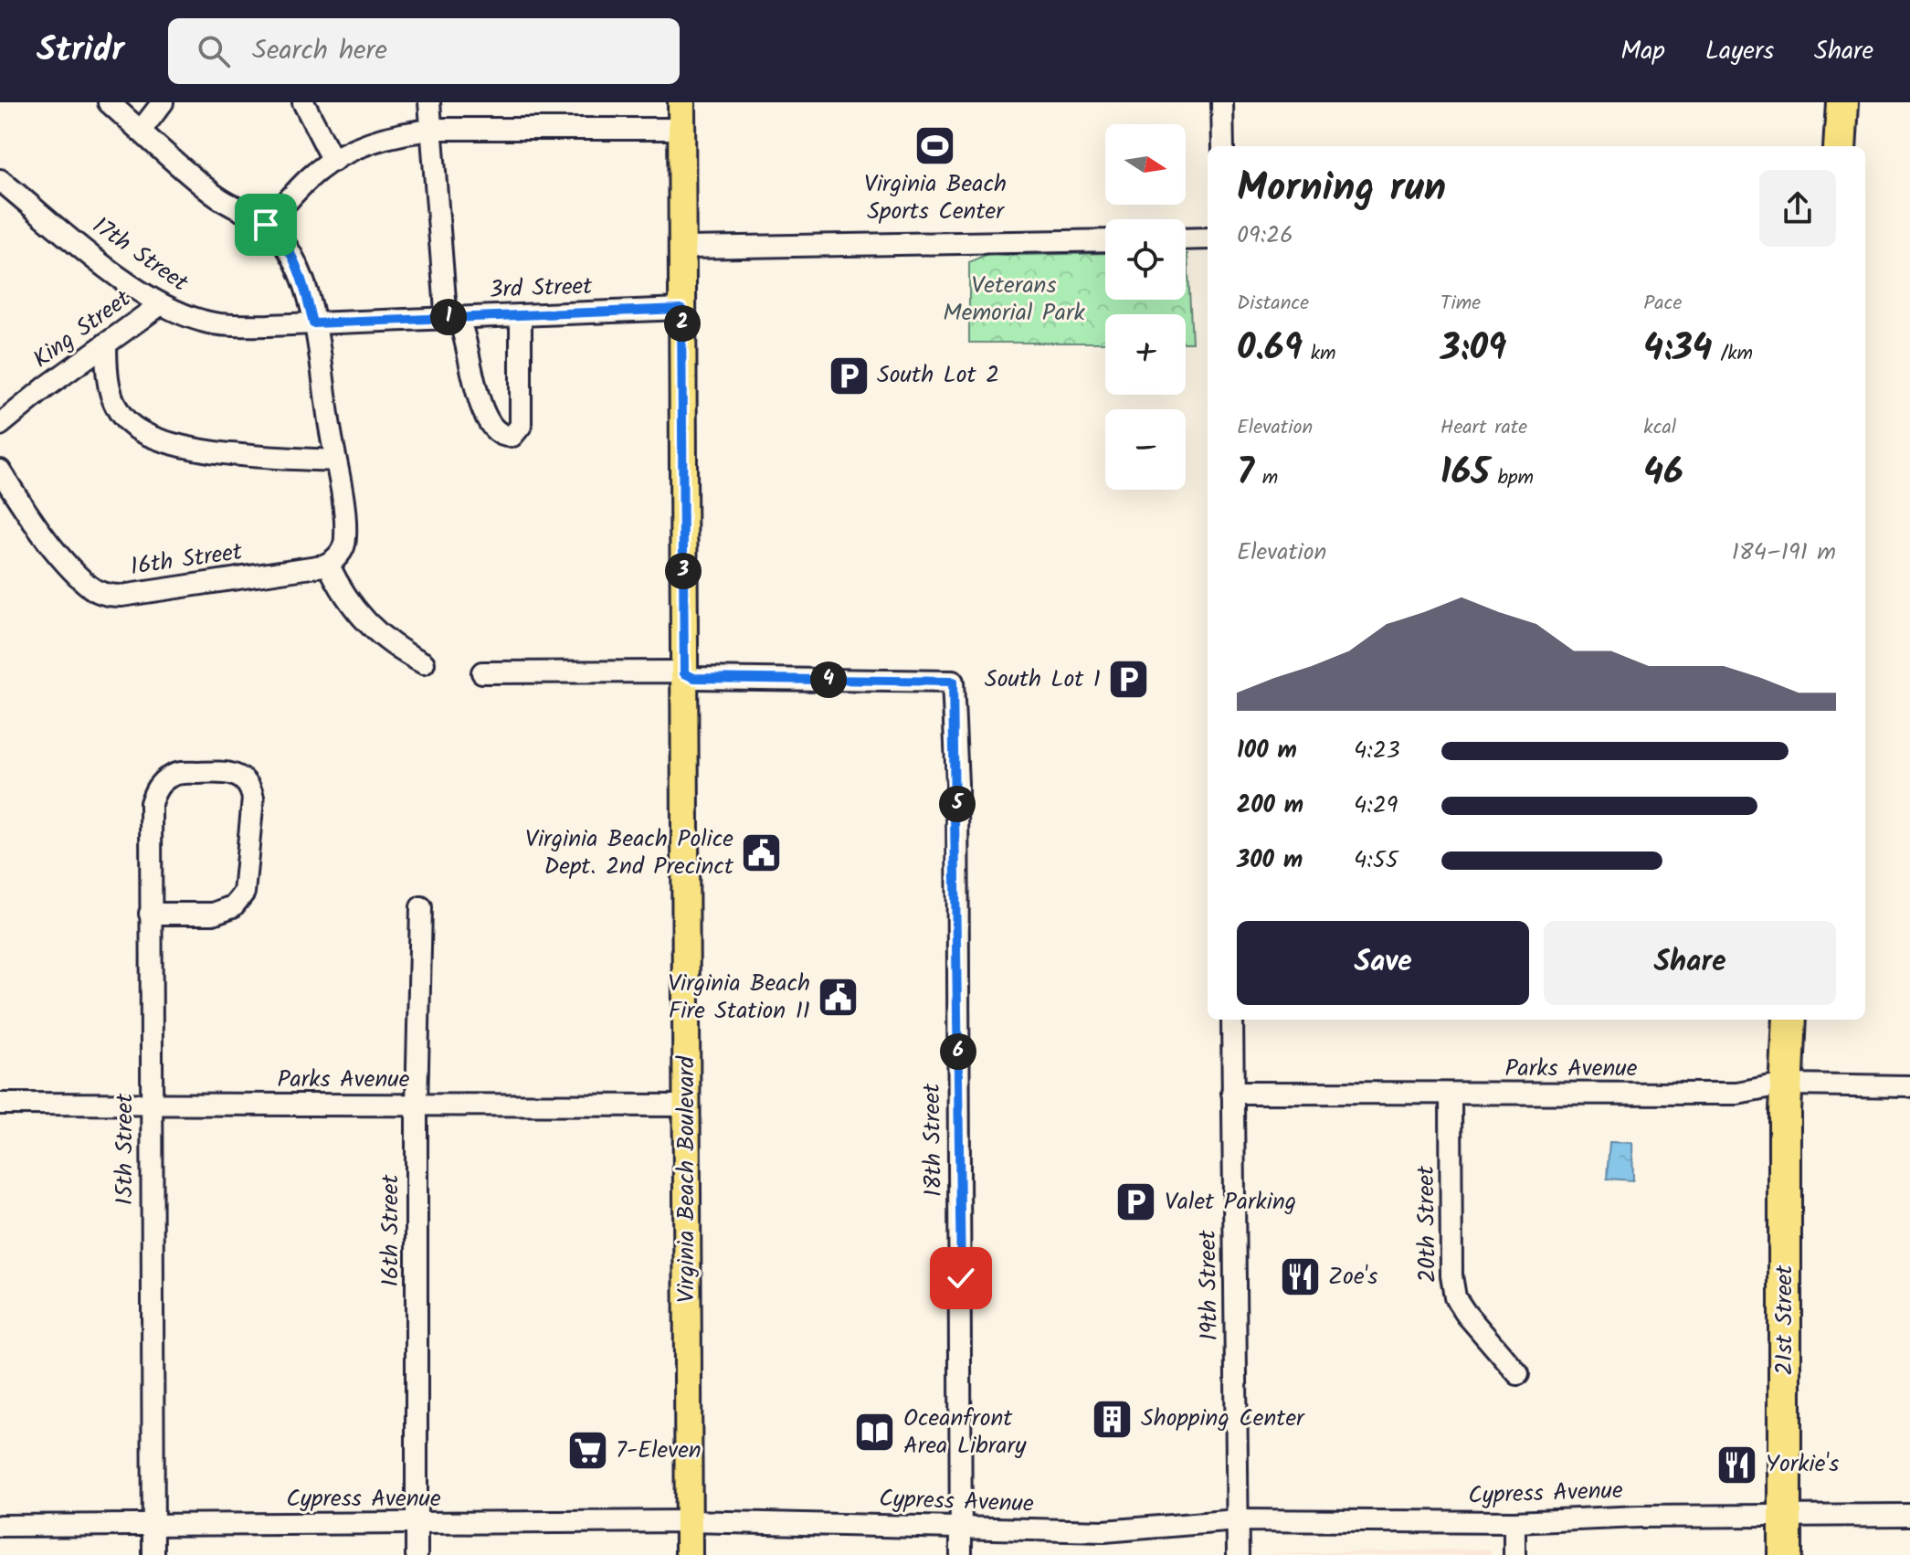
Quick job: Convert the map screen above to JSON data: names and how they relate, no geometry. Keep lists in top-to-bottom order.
{
  "streets": {
    "highway": ["21st Street"],
    "main road": ["Virginia Beach Boulevard"],
    "street": [
      "17th Street",
      "3rd Street",
      "King Street",
      "16th Street",
      "Parks Avenue",
      "18th Street",
      "15th Street",
      "20th Street",
      "19th Street",
      "Cypress Avenue"
    ]
  },
  "crossings": [
    ["17th Street", "3rd Street"],
    ["17th Street", "King Street"],
    ["3rd Street", "Virginia Beach Boulevard"],
    ["16th Street", "Parks Avenue"],
    ["16th Street", "Cypress Avenue"],
    ["Parks Avenue", "15th Street"],
    ["Parks Avenue", "Virginia Beach Boulevard"],
    ["Parks Avenue", "20th Street"],
    ["Parks Avenue", "19th Street"],
    ["Parks Avenue", "21st Street"],
    ["18th Street", "Virginia Beach Boulevard"],
    ["18th Street", "Cypress Avenue"],
    ["15th Street", "Cypress Avenue"],
    ["Virginia Beach Boulevard", "Cypress Avenue"],
    ["19th Street", "Cypress Avenue"],
    ["21st Street", "Cypress Avenue"]
  ],
  "parks": ["Veterans Memorial Park"],
  "places": {
    "sports": ["Virginia Beach Sports Center"],
    "parking": ["South Lot 2", "South Lot 1", "Valet Parking"],
    "public building": ["Virginia Beach Police Dept. 2nd Precinct", "Virginia Beach Fire Station 11"],
    "restaurant": ["Zoe's", "Yorkie's"],
    "building": ["Shopping Center"],
    "library": ["Oceanfront Area Library"],
    "supermarket": ["7-Eleven"]
  },
  "north": "right",
  "page": {
    "header": "Stridr",
    "search": "Search here",
    "nav": ["Map", "Layers", "Share"],
    "map_buttons": ["+", "−"],
    "heading": ["Morning run", "09:26"],
    "stats": [
      ["Distance", "0.69 km"],
      ["Time", "3:09"],
      ["Pace", "4:34 /km"],
      ["Elevation", "7 m"],
      ["Heart rate", "165 bpm"],
      ["kcal", "46"]
    ],
    "pins": [
      "1",
      "2",
      "3",
      "4",
      "5",
      "6"
    ],
    "chart": ["Elevation", "184–191 m"],
    "list": [
      {
        "name": "100 m",
        "note": "4:23"
      },
      {
        "name": "200 m",
        "note": "4:29"
      },
      {
        "name": "300 m",
        "note": "4:55"
      }
    ],
    "buttons": ["Save", "Share"]
  }
}
